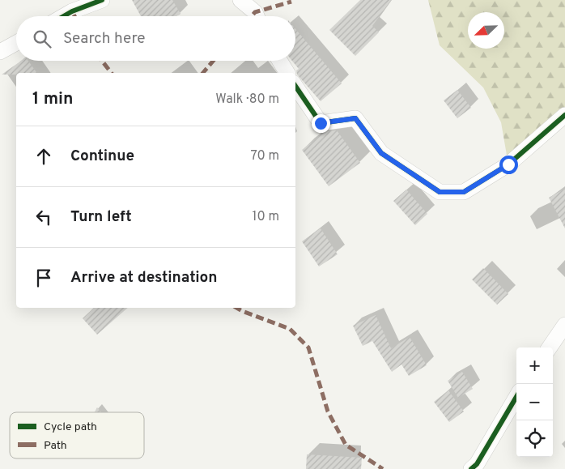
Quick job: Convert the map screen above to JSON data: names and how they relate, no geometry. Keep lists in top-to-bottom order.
{
  "legend": ["Cycle path", "Path"],
  "north": "bottom left",
  "page": {
    "search": "Search here",
    "heading": ["1 min", "Walk · 80 m"],
    "list": [
      ["Continue", "70 m"],
      ["Turn left", "10 m"],
      "Arrive at destination"
    ],
    "map_buttons": ["+", "−"]
  }
}
